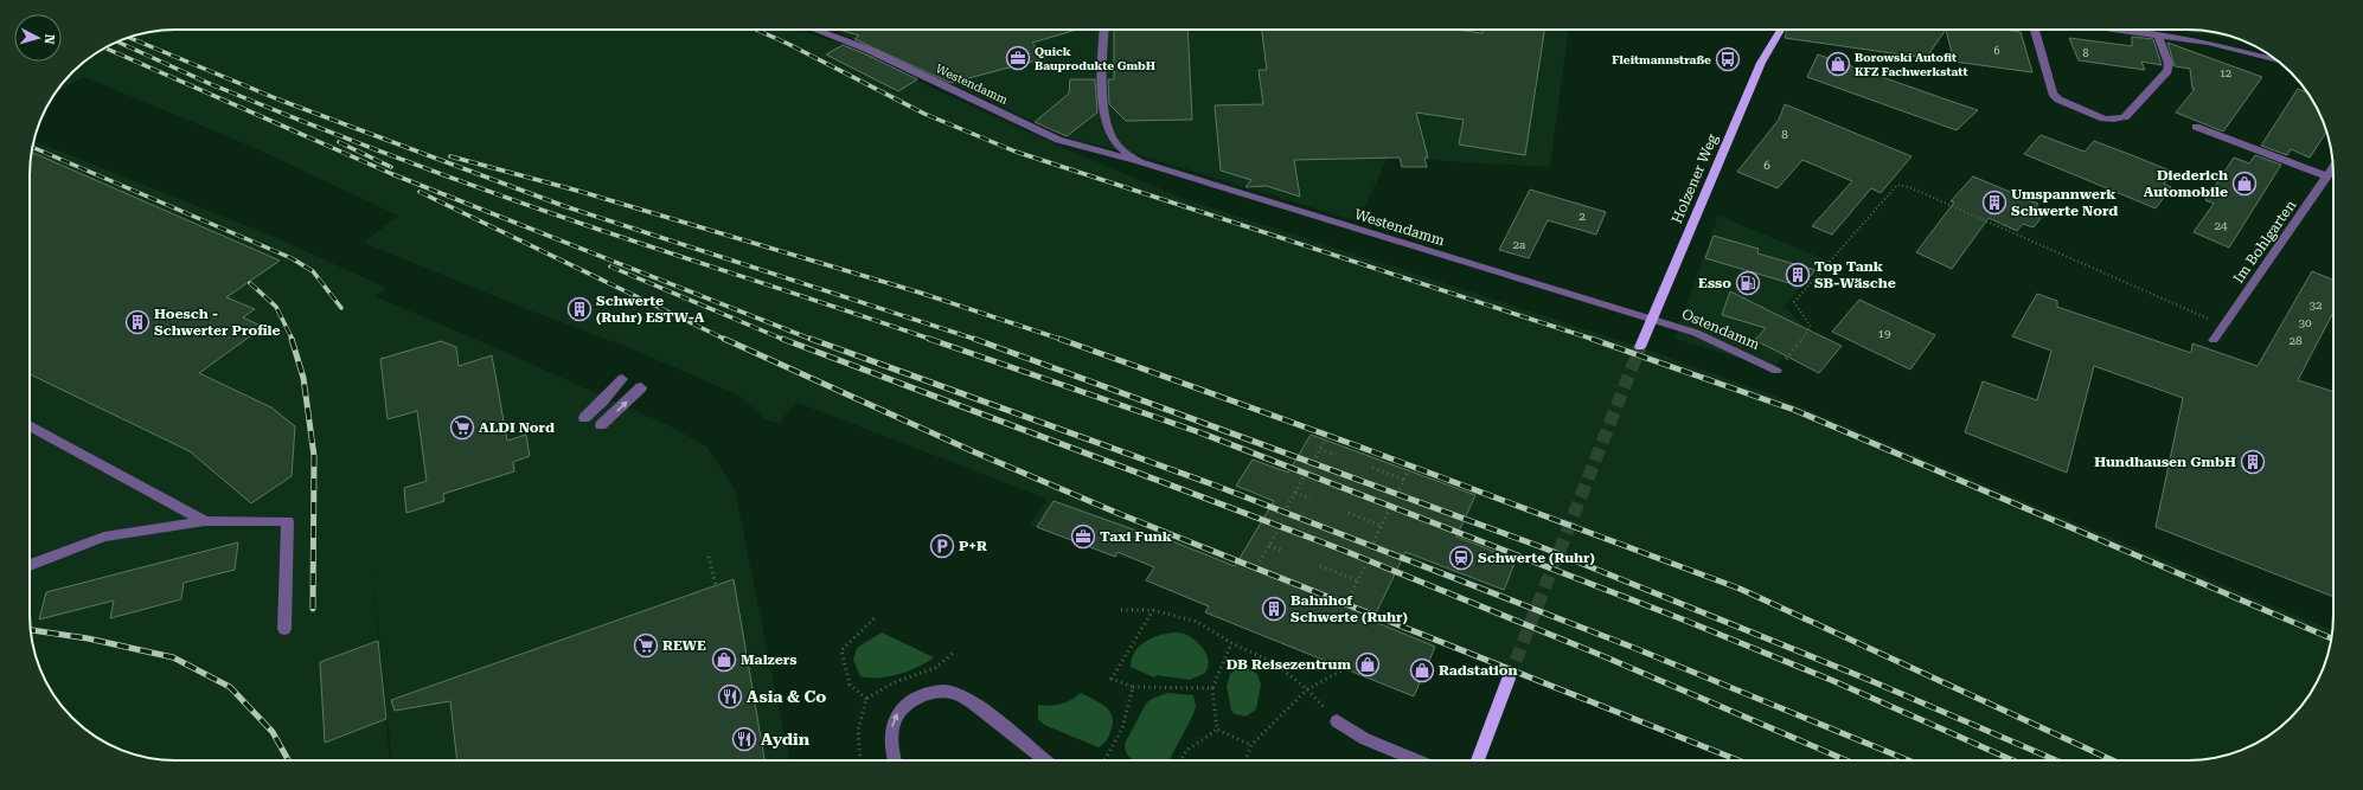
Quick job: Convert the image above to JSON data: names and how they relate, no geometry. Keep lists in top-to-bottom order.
{
  "streets": {
    "main road": ["Holzener Weg"],
    "street": ["Westendamm", "Im Bohlgarten", "Ostendamm"]
  },
  "crossings": [
    ["Westendamm", "Holzener Weg"],
    ["Westendamm", "Ostendamm"],
    ["Holzener Weg", "Ostendamm"]
  ],
  "places": {
    "office": ["Quick Bauprodukte GmbH", "Taxi Funk"],
    "bus stop": ["Fleitmannstraße"],
    "shop": [
      "Borowski Autofit KFZ Fachwerkstatt",
      "Diederich Automobile",
      "Malzers",
      "DB Reisezentrum",
      "Radstation"
    ],
    "building": [
      "Umspannwerk Schwerte Nord",
      "Top Tank SB-Wäsche",
      "Schwerte (Ruhr) ESTW-A",
      "Hoesch - Schwerter Profile",
      "Hundhausen GmbH",
      "Bahnhof Schwerte (Ruhr)"
    ],
    "fuel station": ["Esso"],
    "supermarket": ["ALDI Nord", "REWE"],
    "parking": ["P+R"],
    "station": ["Schwerte (Ruhr)"],
    "restaurant": ["Asia & Co", "Aydin"]
  },
  "house_numbers": [
    "6",
    "8",
    "12",
    "8",
    "6",
    "2",
    "24",
    "2a",
    "32",
    "30",
    "19",
    "28"
  ],
  "north": "right"
}
